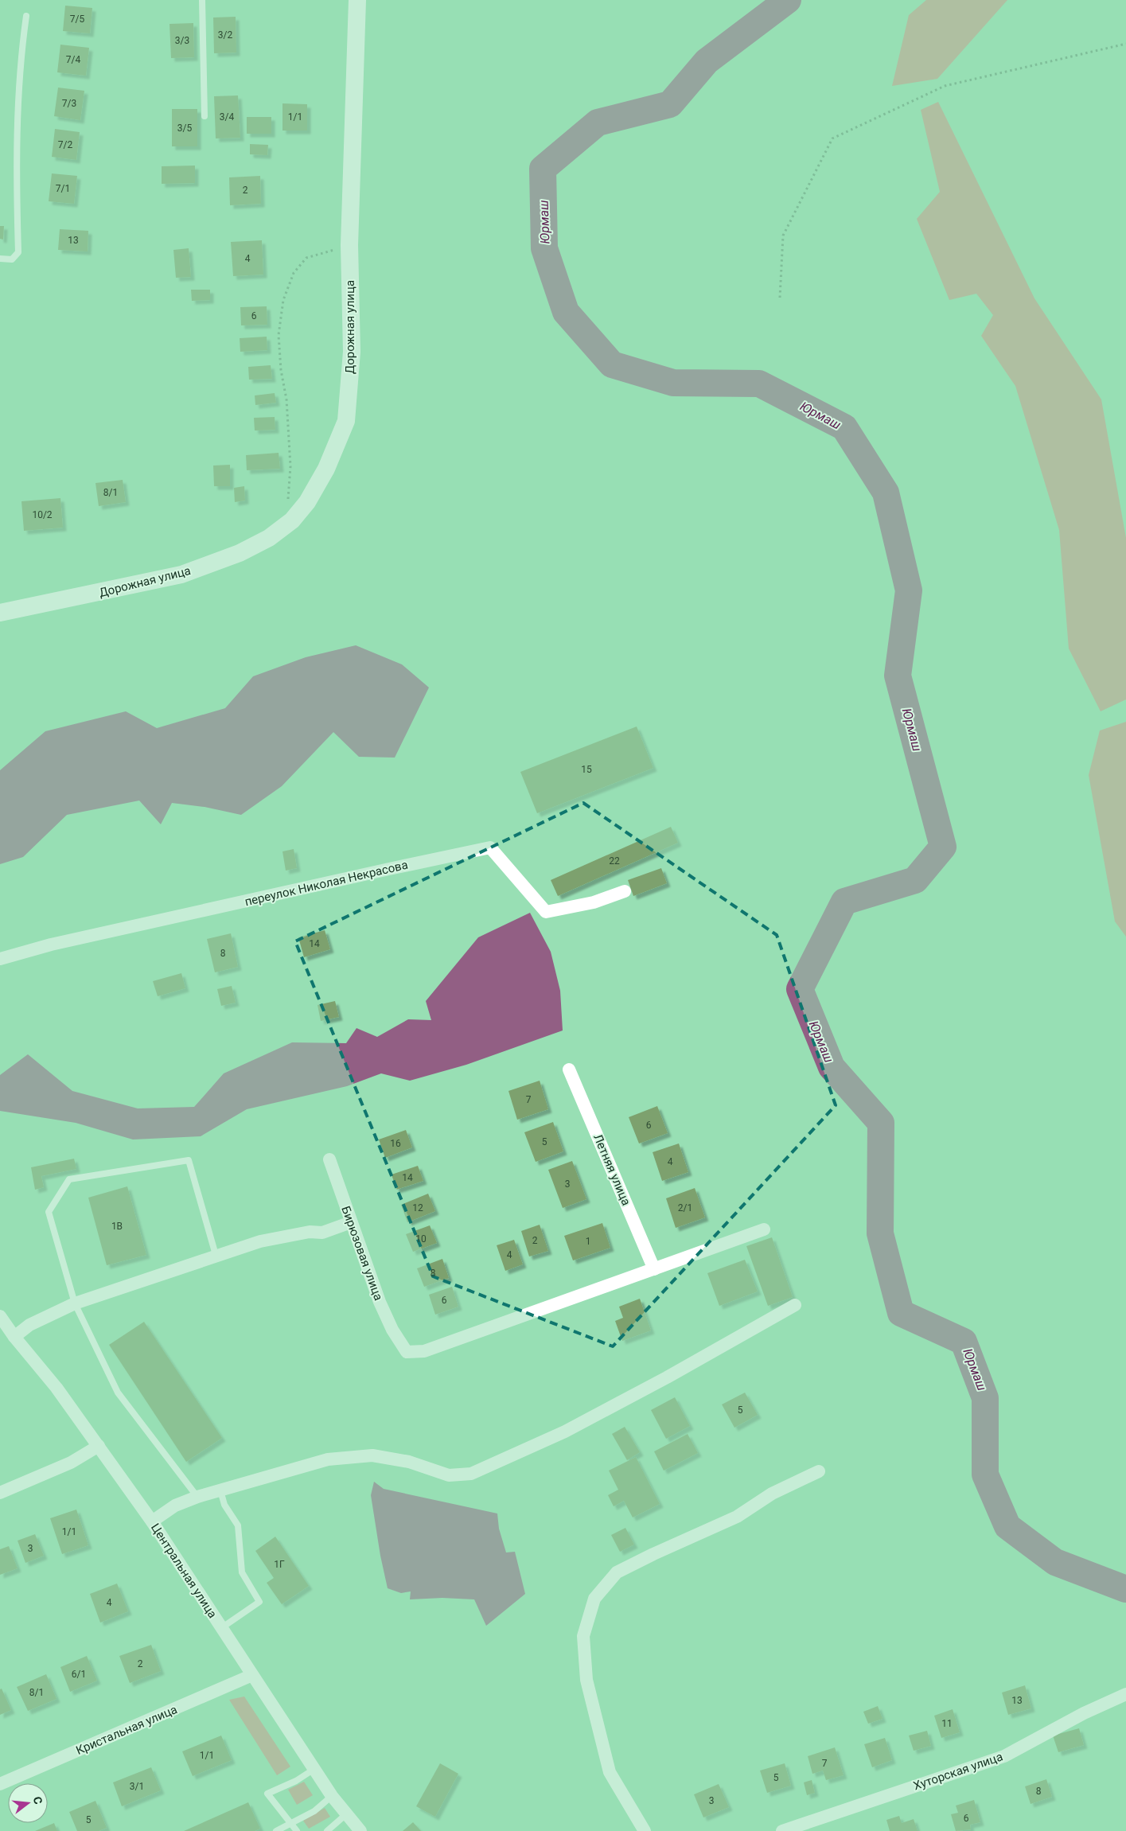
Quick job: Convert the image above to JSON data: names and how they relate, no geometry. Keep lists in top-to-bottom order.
{
  "streets": {
    "street": [
      "Дорожная улица",
      "переулок Николая Некрасова",
      "Летняя улица",
      "Бирюзовая улица",
      "Центральная улица",
      "Кристальная улица",
      "Хуторская улица"
    ]
  },
  "crossings": [
    ["Летняя улица", "Бирюзовая улица"],
    ["Центральная улица", "Кристальная улица"]
  ],
  "water": ["Юрмаш"],
  "house_numbers": [
    "7/5",
    "3/2",
    "3/3",
    "7/4",
    "7/3",
    "3/4",
    "1/1",
    "3/5",
    "7/2",
    "7/1",
    "2",
    "13",
    "4",
    "6",
    "8/1",
    "10/2",
    "15",
    "22",
    "14",
    "8",
    "7",
    "6",
    "5",
    "16",
    "4",
    "14",
    "3",
    "12",
    "2/1",
    "1В",
    "10",
    "2",
    "1",
    "4",
    "8",
    "6",
    "5",
    "1/1",
    "3",
    "1Г",
    "4",
    "2",
    "6/1",
    "8/1",
    "13",
    "11",
    "1/1",
    "7",
    "5",
    "3/1",
    "8",
    "3",
    "6",
    "5"
  ],
  "north": "right"
}
